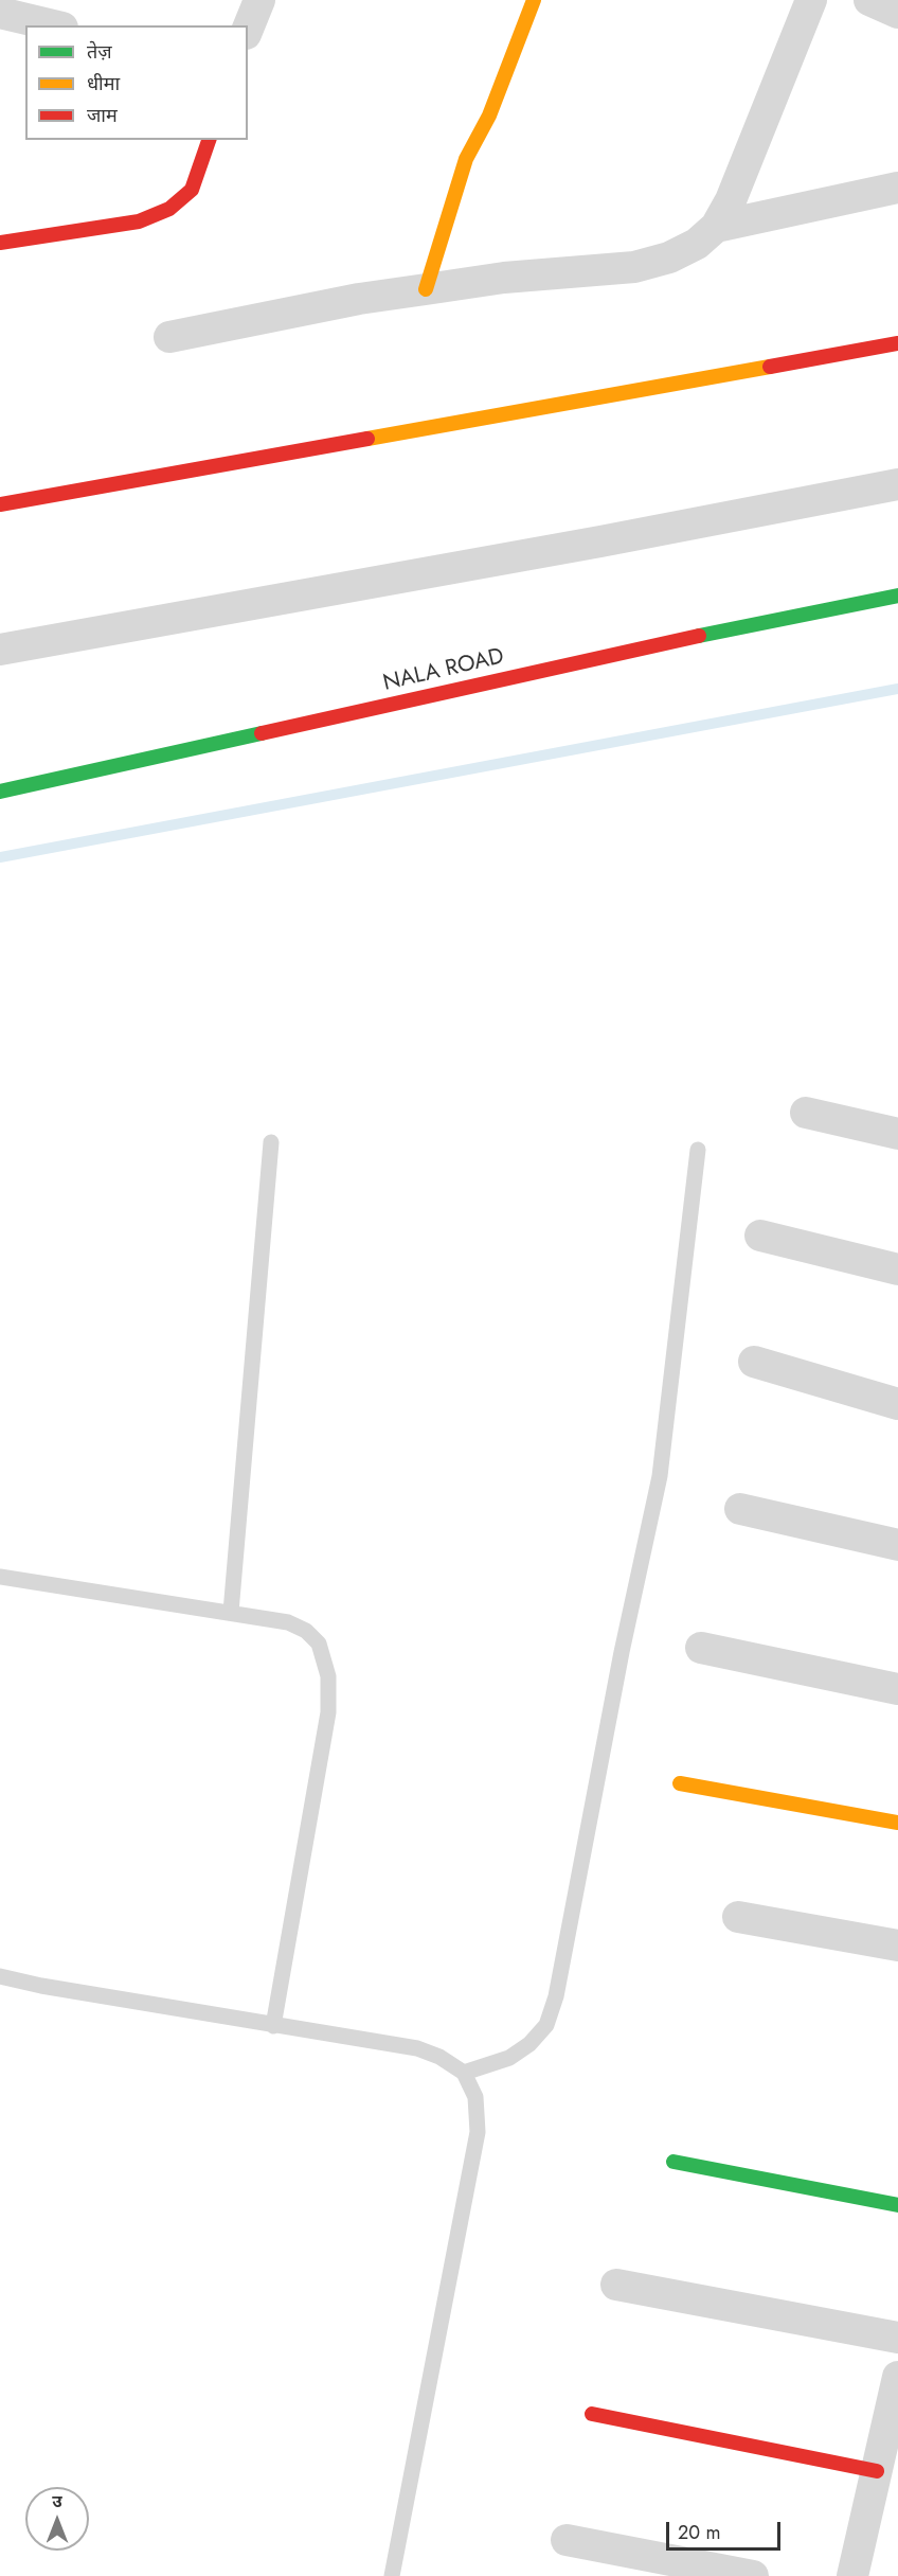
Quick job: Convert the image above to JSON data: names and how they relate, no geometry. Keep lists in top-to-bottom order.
{
  "streets": {
    "street": ["NALA ROAD"]
  },
  "legend": ["तेज़", "धीमा", "जाम"],
  "scale_bar": "20 m",
  "north": "top"
}
